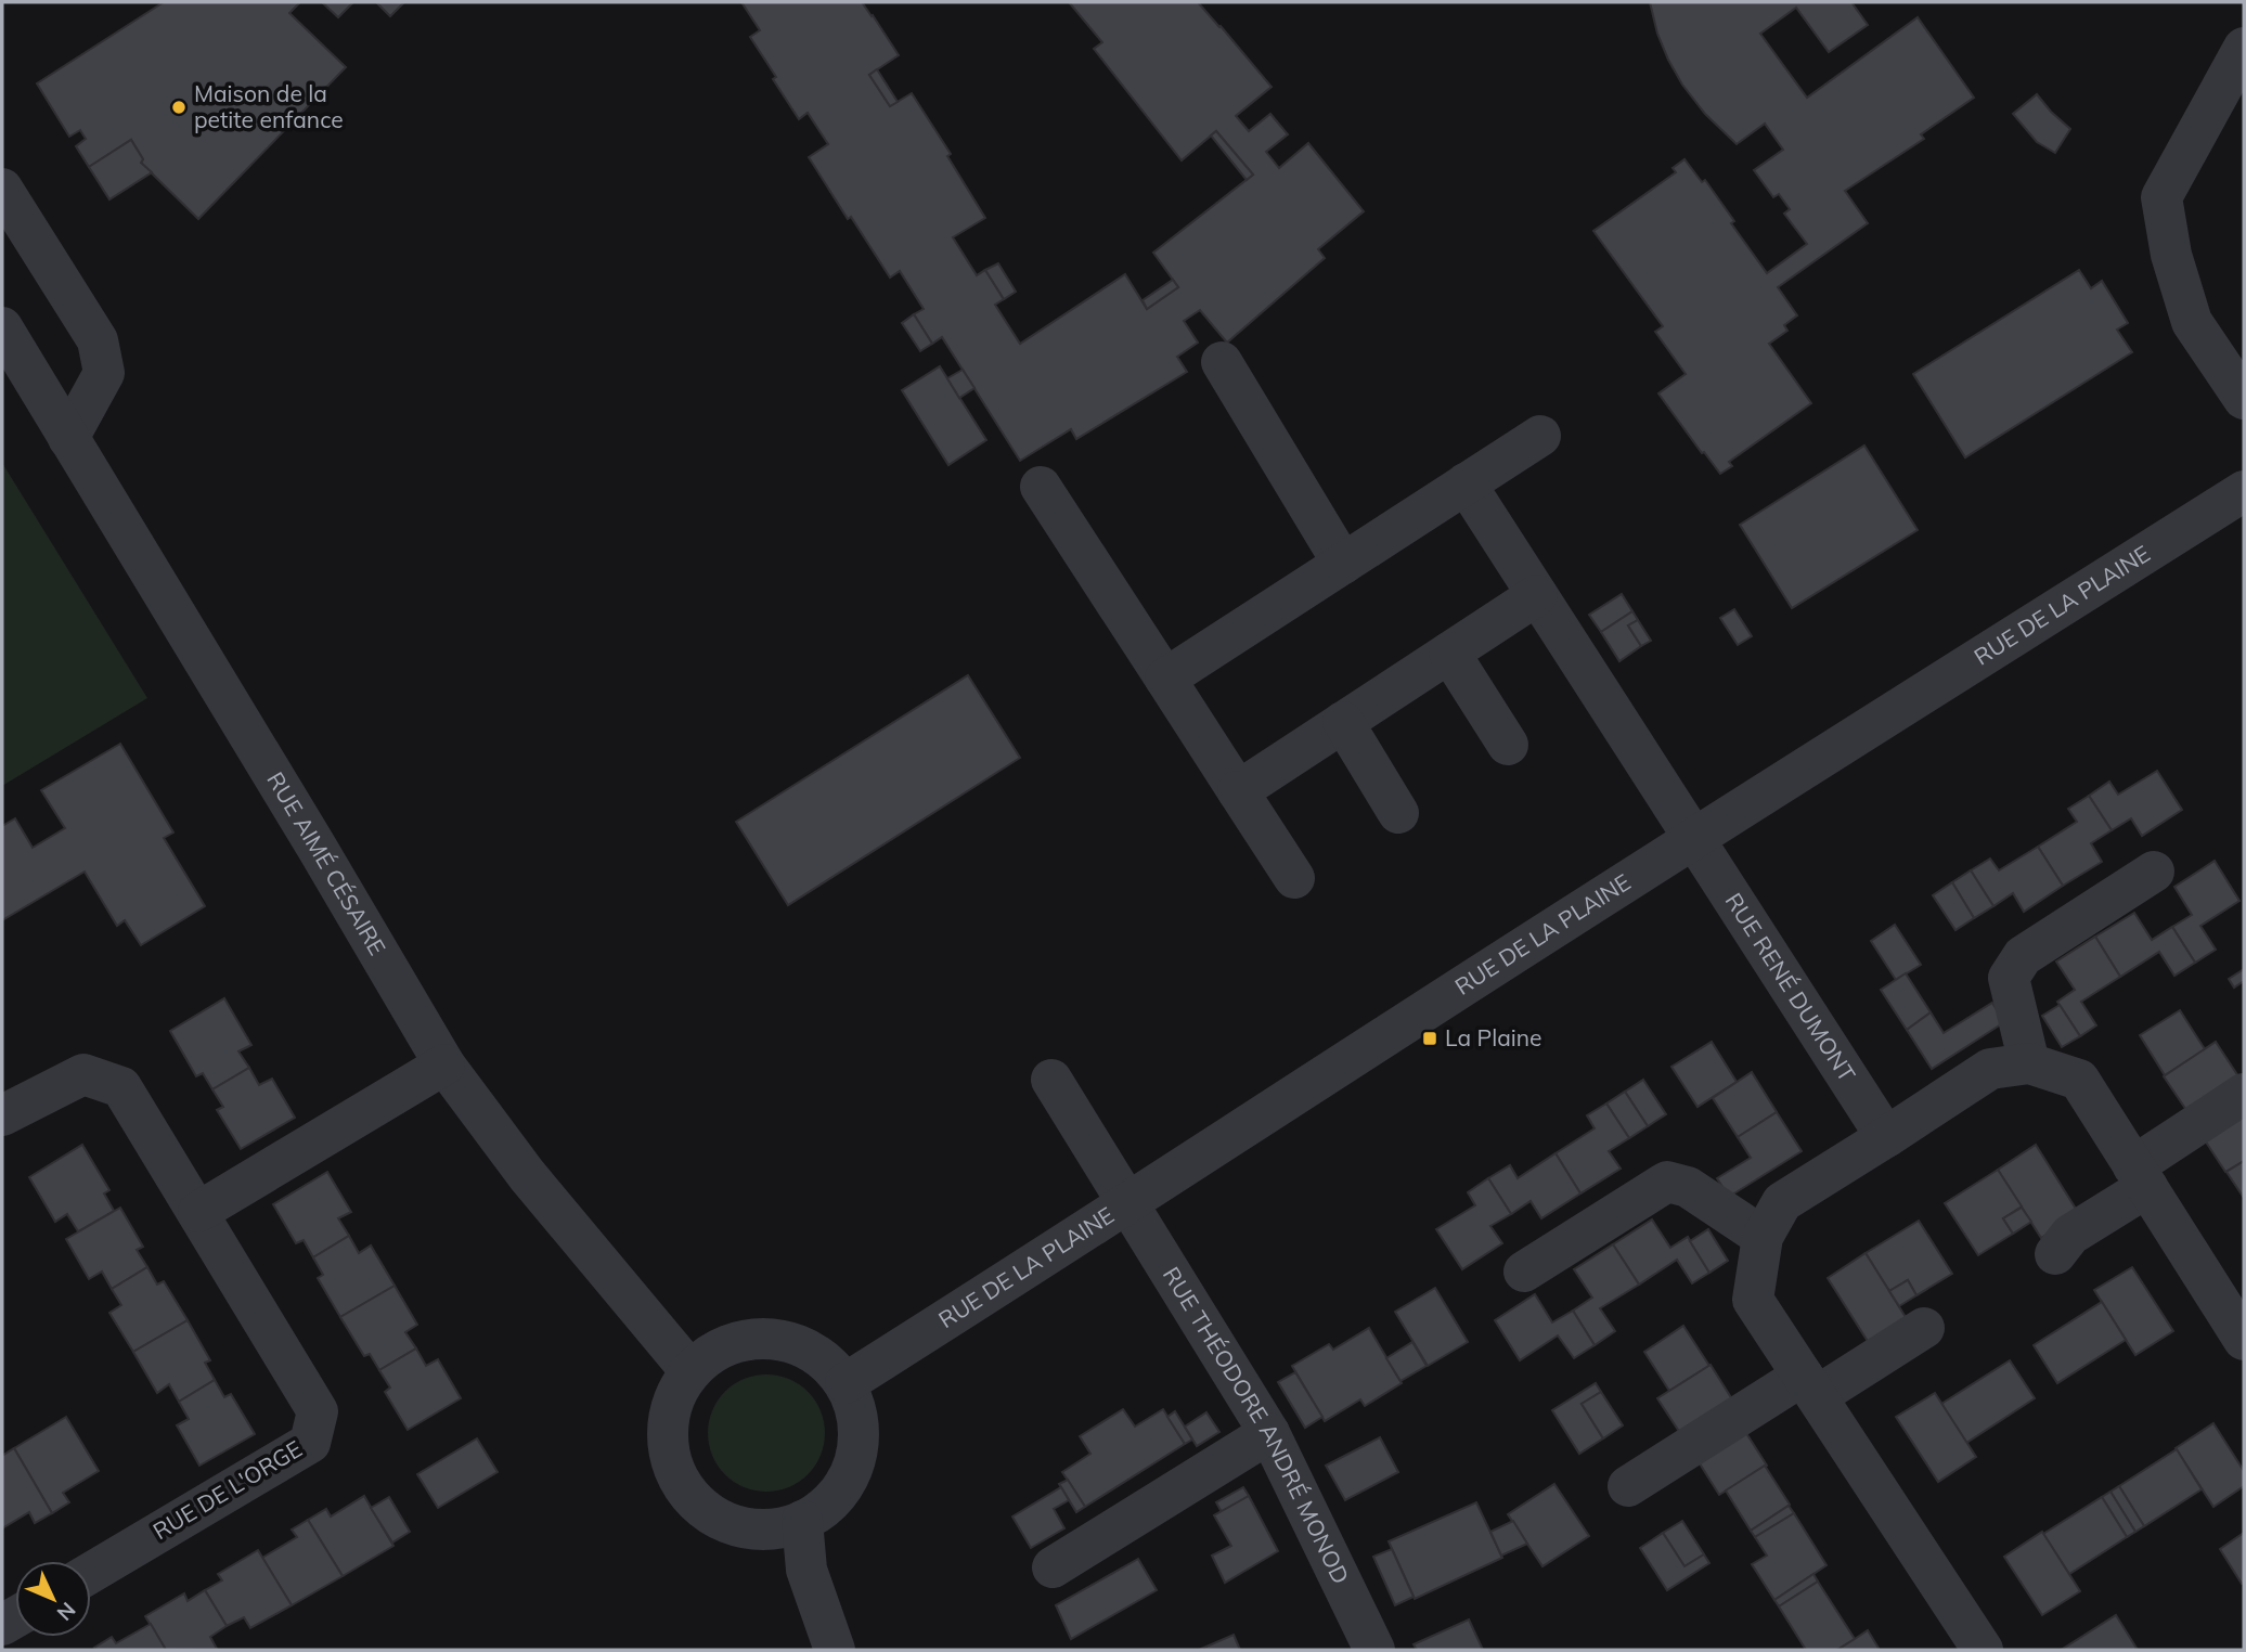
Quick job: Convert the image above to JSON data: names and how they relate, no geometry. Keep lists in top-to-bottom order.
{
  "streets": {
    "street": [
      "RUE DE LA PLAINE",
      "RUE AIMÉ CÉSAIRE",
      "RUE RENÉ DUMONT",
      "RUE THÉODORE ANDRÉ MONOD",
      "RUE DE L'ORGE"
    ]
  },
  "crossings": [
    ["RUE DE LA PLAINE", "RUE AIMÉ CÉSAIRE"],
    ["RUE DE LA PLAINE", "RUE RENÉ DUMONT"],
    ["RUE DE LA PLAINE", "RUE THÉODORE ANDRÉ MONOD"]
  ],
  "places": {
    "other": ["Maison de la petite enfance"],
    "transit": ["La Plaine"]
  },
  "north": "bottom right"
}
